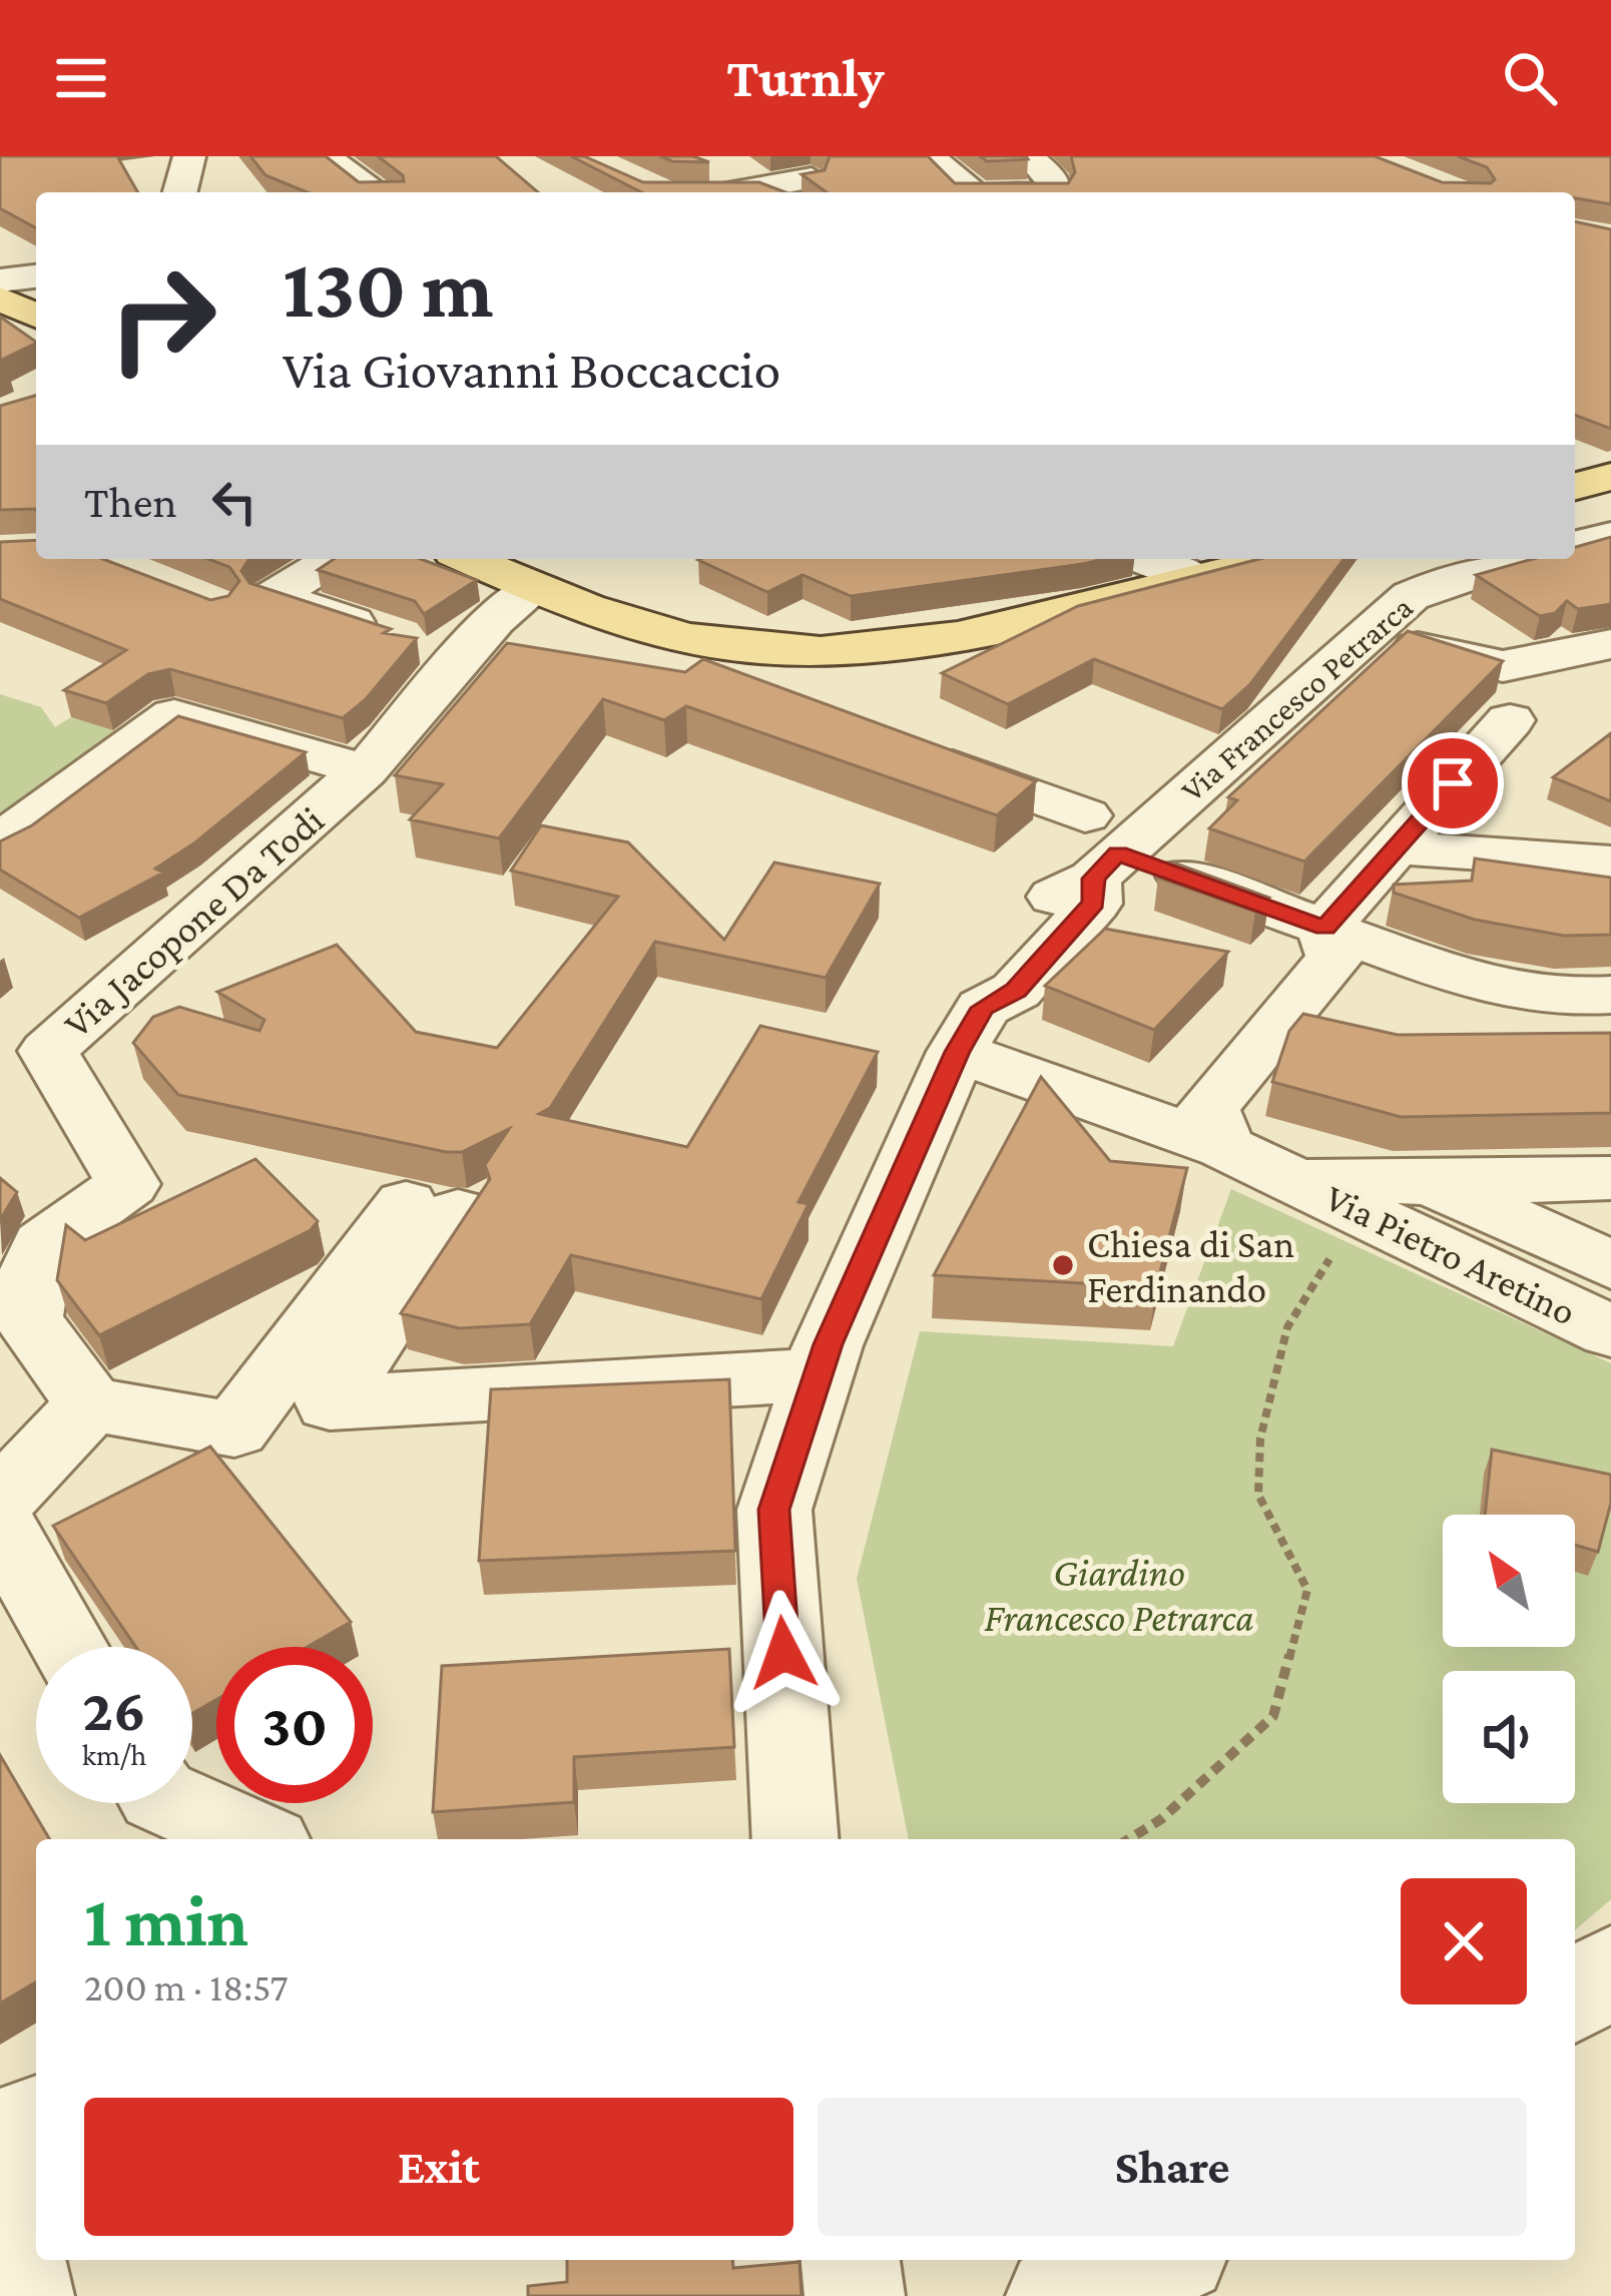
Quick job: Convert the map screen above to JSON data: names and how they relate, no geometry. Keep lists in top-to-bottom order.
{
  "streets": {
    "street": ["Via Francesco Petrarca", "Via Jacopone Da Todi", "Via Pietro Aretino"]
  },
  "parks": ["Giardino Francesco Petrarca"],
  "places": ["Chiesa di San Ferdinando"],
  "north": "top left",
  "page": {
    "header": "Turnly",
    "turn": ["130 m", "Via Giovanni Boccaccio"],
    "then": "Then",
    "speed": "26 km/h",
    "limit": "30",
    "heading": ["1 min", "200 m · 18:57"],
    "buttons": ["Exit", "Share"]
  }
}
